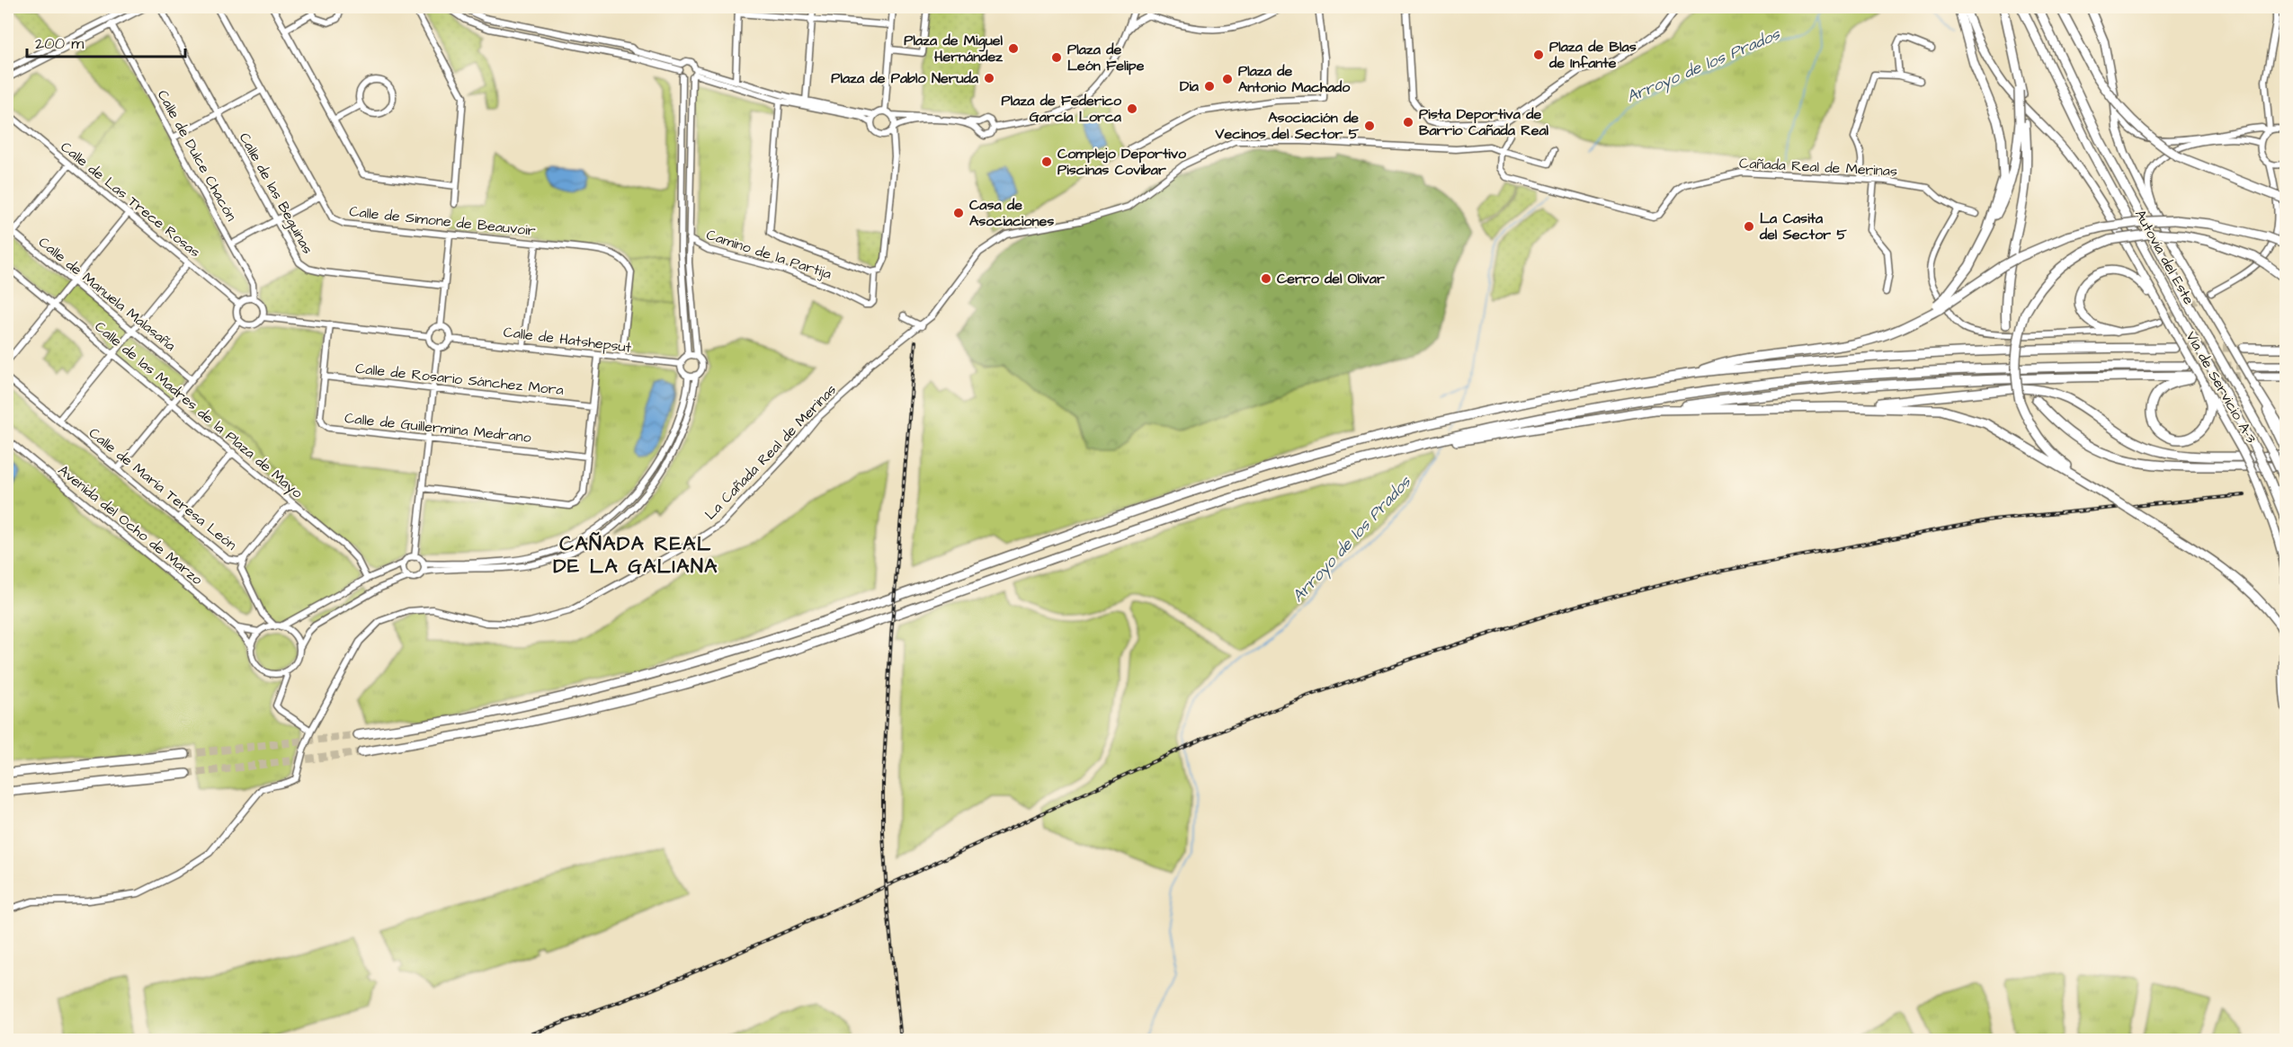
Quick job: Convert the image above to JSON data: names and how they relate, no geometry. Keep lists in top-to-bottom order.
{
  "streets": {
    "highway": ["Autovía del Este"],
    "main road": ["Vía de Servicio A-3"],
    "street": [
      "Calle de Dulce Chacón",
      "Cañada Real de Merinas",
      "Calle de las Beguinas",
      "Calle de Las Trece Rosas",
      "Calle de Simone de Beauvoir",
      "Camino de la Partija",
      "Calle de Manuela Malasaña",
      "Calle de Hatshepsut",
      "Calle de Rosario Sánchez Mora",
      "Calle de las Madres de la Plaza de Mayo",
      "Calle de Guillermina Medrano",
      "La Cañada Real de Merinas",
      "Calle de María Teresa León",
      "Avenida del Ocho de Marzo"
    ]
  },
  "crossings": [
    ["Calle de Dulce Chacón", "Calle de Las Trece Rosas"],
    ["Cañada Real de Merinas", "La Cañada Real de Merinas"],
    ["Calle de Simone de Beauvoir", "Calle de Hatshepsut"],
    ["Calle de Rosario Sánchez Mora", "Calle de Guillermina Medrano"],
    ["Calle de María Teresa León", "Avenida del Ocho de Marzo"]
  ],
  "districts": ["CAÑADA REAL DE LA GALIANA"],
  "water": ["Arroyo de los Prados"],
  "places": [
    "Plaza de Miguel Hernández",
    "Plaza de Blas de Infante",
    "Plaza de León Felipe",
    "Plaza de Pablo Neruda",
    "Plaza de Antonio Machado",
    "Dia",
    "Plaza de Federico García Lorca",
    "Pista Deportiva de Barrio Cañada Real",
    "Asociación de Vecinos del Sector 5",
    "Complejo Deportivo Piscinas Covibar",
    "Casa de Asociaciones",
    "La Casita del Sector 5",
    "Cerro del Olivar"
  ],
  "scale_bar": "200 m"
}
